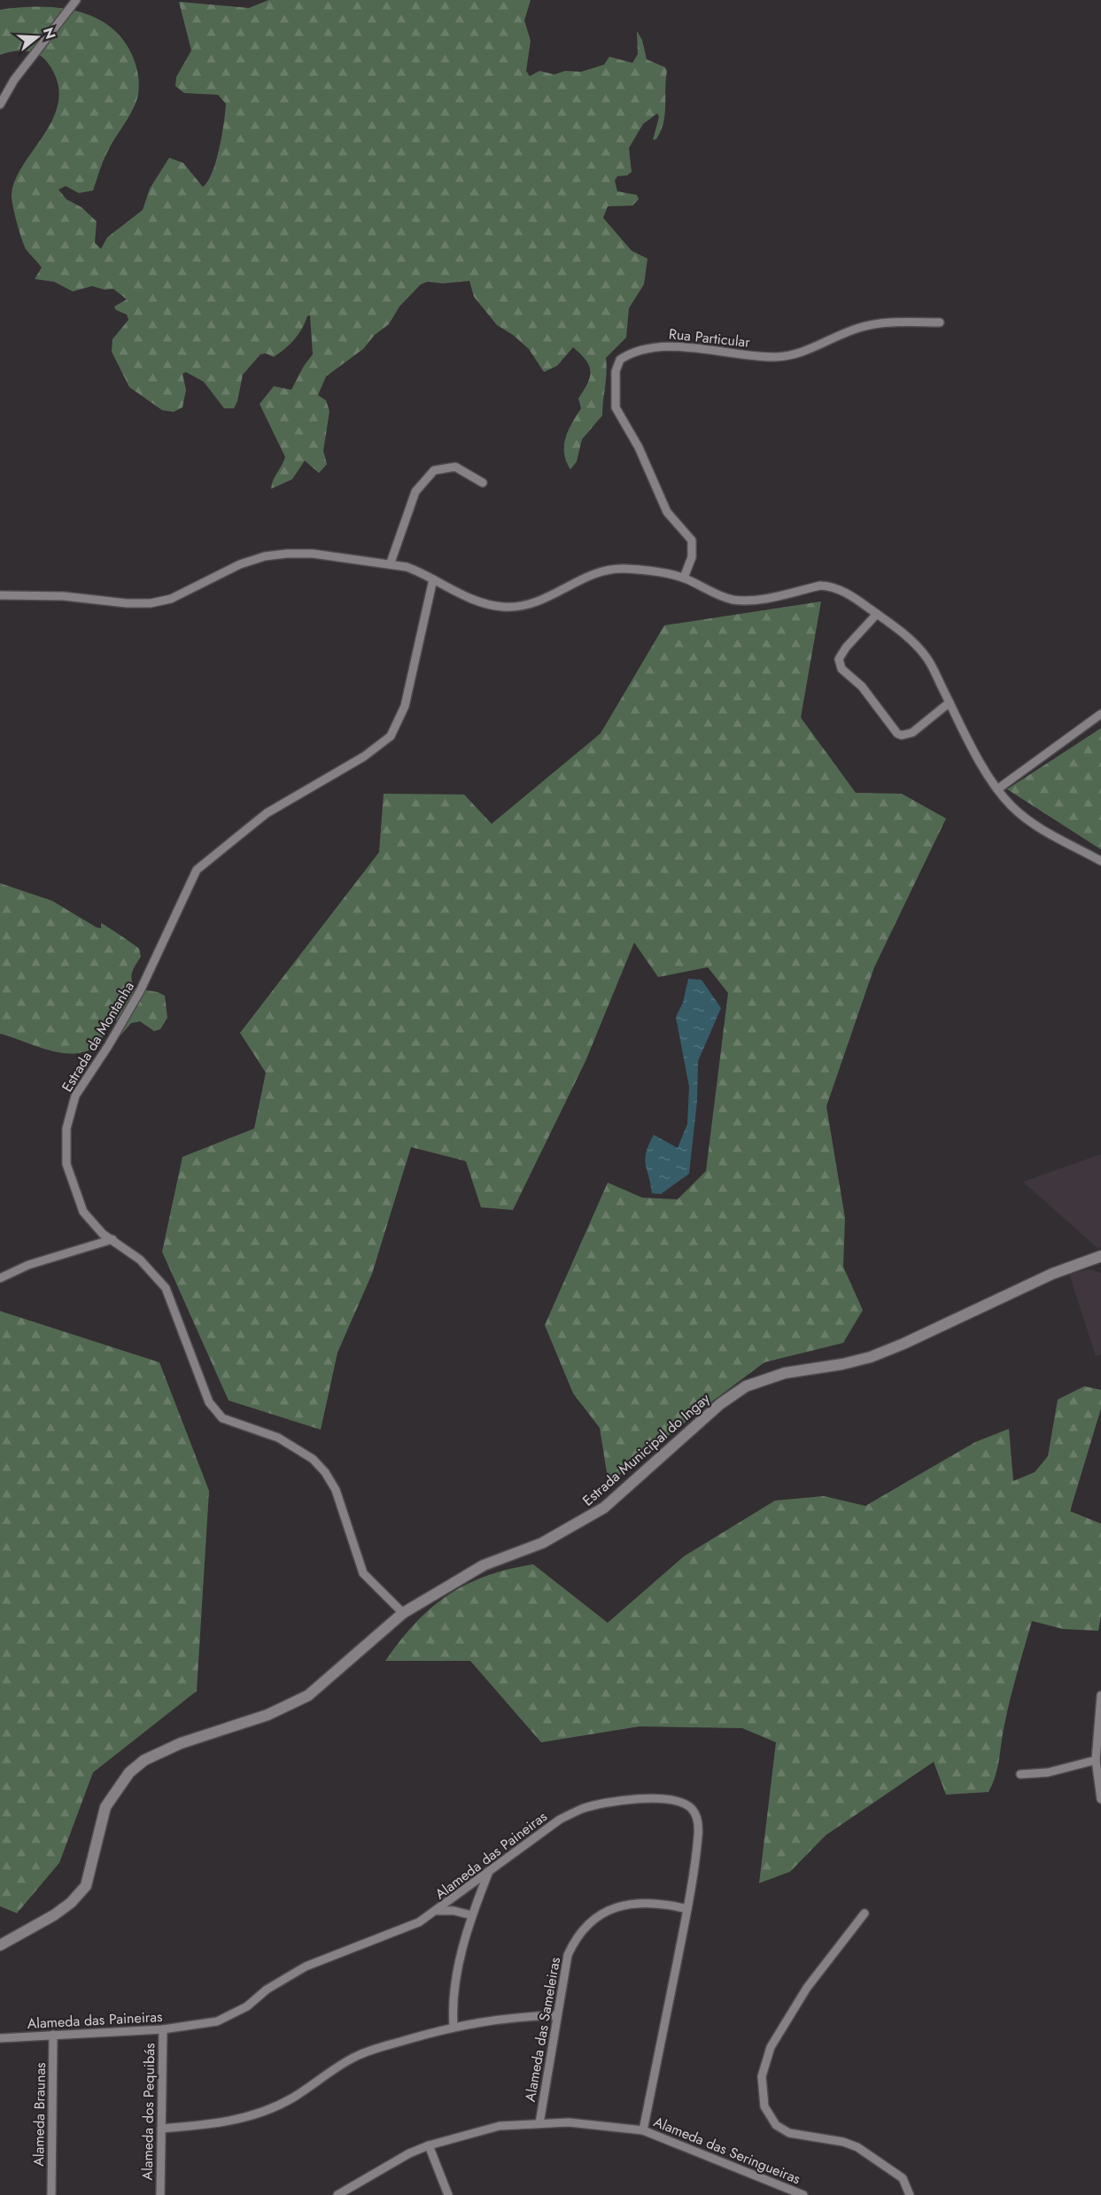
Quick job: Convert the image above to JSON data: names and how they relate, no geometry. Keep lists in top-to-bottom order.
{
  "streets": {
    "street": [
      "Rua Particular",
      "Estrada da Montanha",
      "Estrada Municipal do Ingay",
      "Alameda das Paineiras",
      "Alameda das Sameleiras",
      "Alameda dos Pequibás",
      "Alameda Braunas",
      "Alameda das Seringueiras"
    ]
  },
  "crossings": [
    ["Estrada da Montanha", "Estrada Municipal do Ingay"],
    ["Alameda das Paineiras", "Alameda das Sameleiras"],
    ["Alameda das Paineiras", "Alameda dos Pequibás"],
    ["Alameda das Paineiras", "Alameda Braunas"],
    ["Alameda das Paineiras", "Alameda das Seringueiras"],
    ["Alameda das Sameleiras", "Alameda das Seringueiras"]
  ],
  "north": "right"
}
